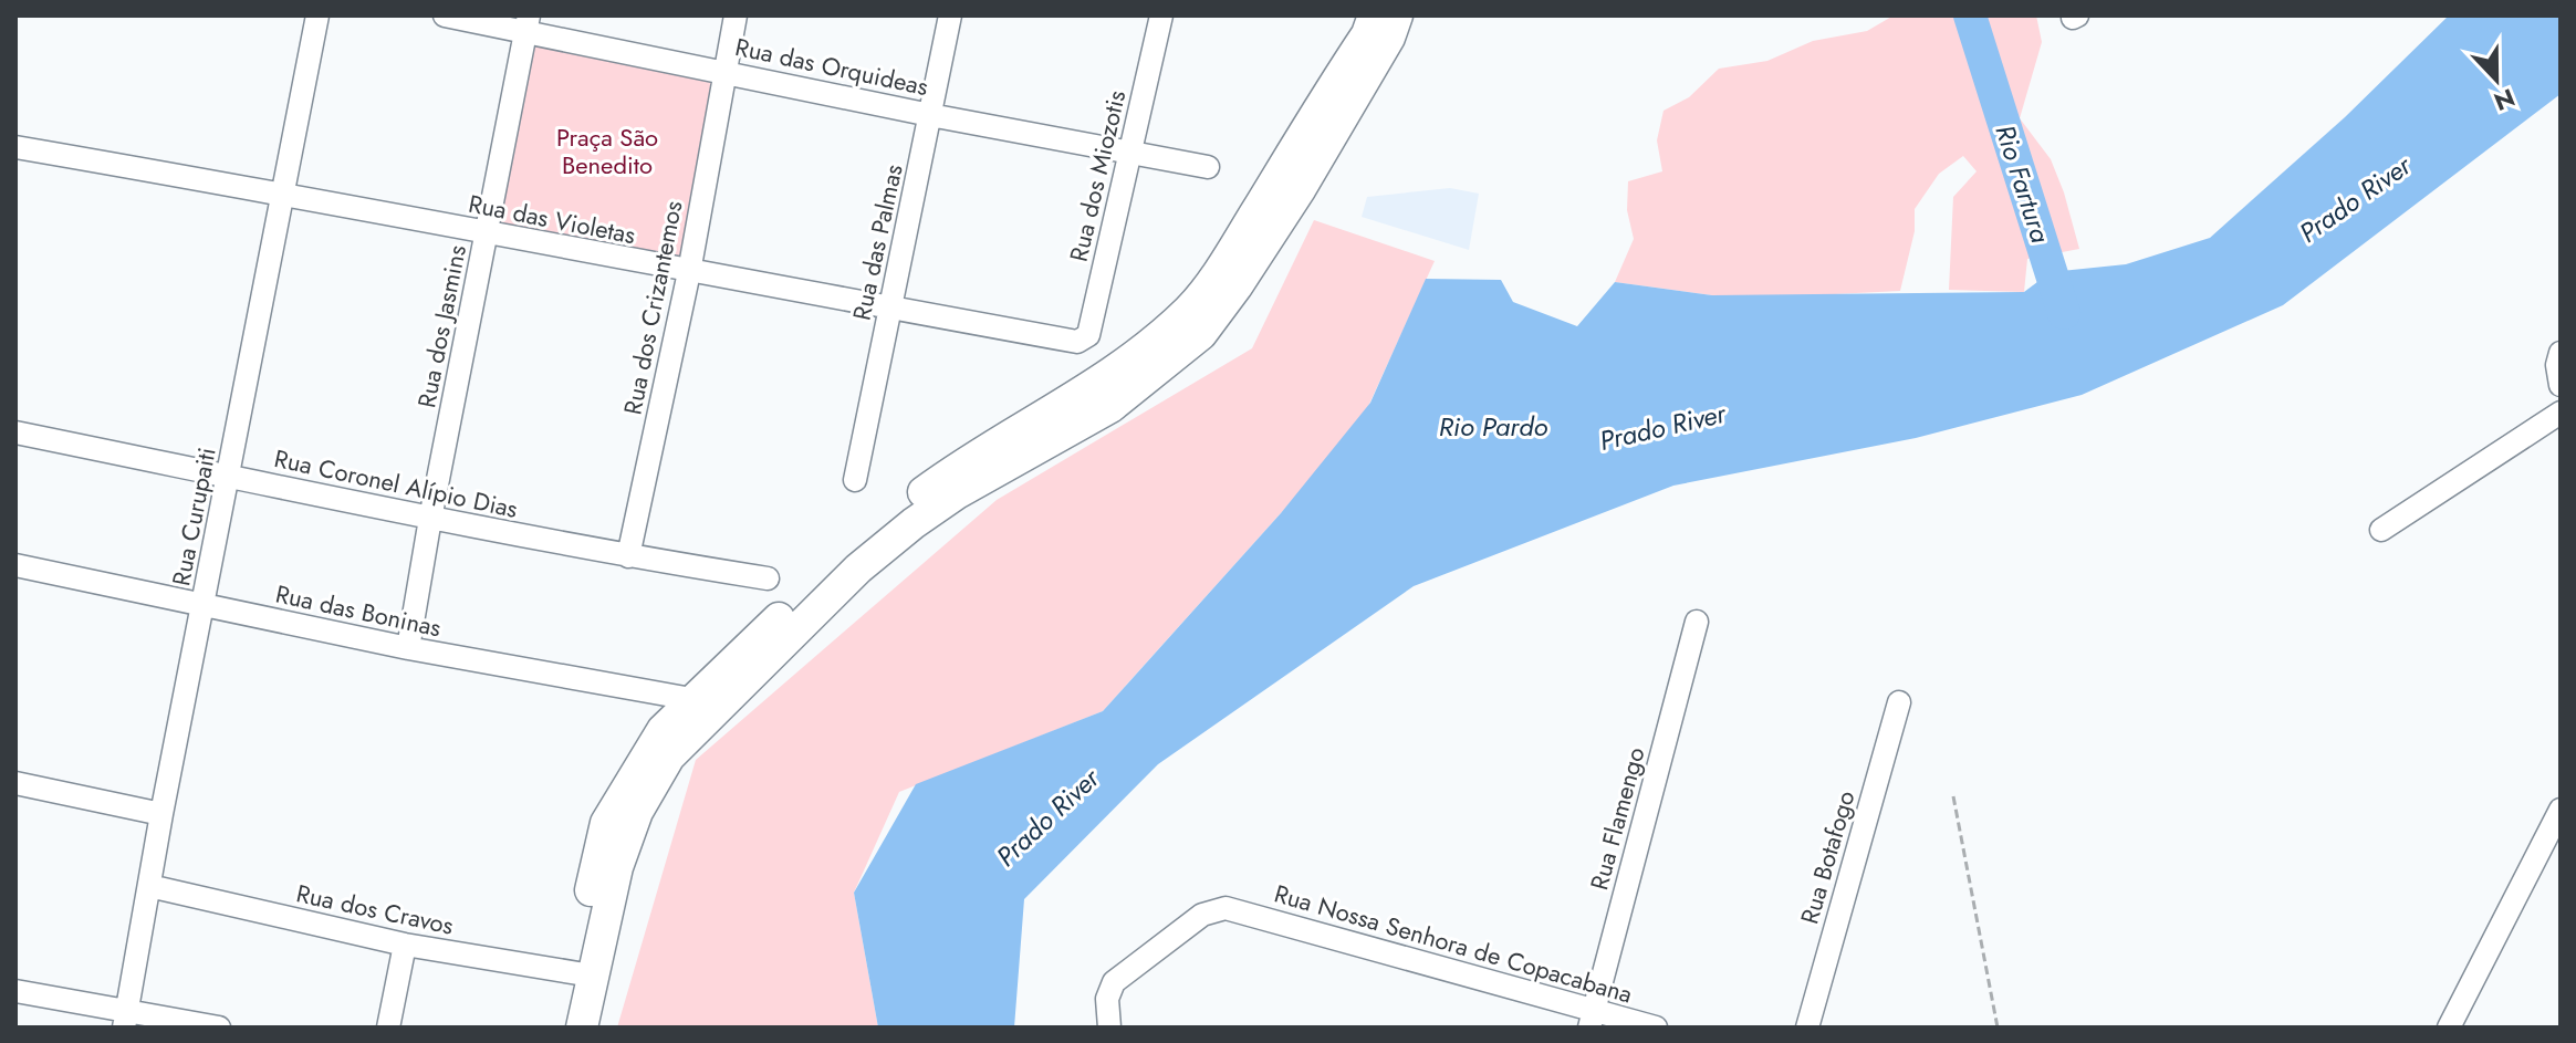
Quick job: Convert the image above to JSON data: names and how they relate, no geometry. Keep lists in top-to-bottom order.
{
  "streets": {
    "street": [
      "Rua das Orquideas",
      "Rua dos Miozotis",
      "Rua das Violetas",
      "Rua das Palmas",
      "Rua dos Crizantemos",
      "Rua dos Jasmins",
      "Rua Coronel Alípio Dias",
      "Rua Curupaiti",
      "Rua das Boninas",
      "Rua Flamengo",
      "Rua Botafogo",
      "Rua dos Cravos",
      "Rua Nossa Senhora de Copacabana"
    ]
  },
  "crossings": [
    ["Rua das Orquideas", "Rua dos Miozotis"],
    ["Rua das Orquideas", "Rua das Palmas"],
    ["Rua das Orquideas", "Rua dos Crizantemos"],
    ["Rua das Orquideas", "Rua dos Jasmins"],
    ["Rua dos Miozotis", "Rua das Violetas"],
    ["Rua das Violetas", "Rua das Palmas"],
    ["Rua das Violetas", "Rua dos Crizantemos"],
    ["Rua das Violetas", "Rua dos Jasmins"],
    ["Rua das Violetas", "Rua Curupaiti"],
    ["Rua dos Crizantemos", "Rua Coronel Alípio Dias"],
    ["Rua dos Jasmins", "Rua Coronel Alípio Dias"],
    ["Rua dos Jasmins", "Rua das Boninas"],
    ["Rua Coronel Alípio Dias", "Rua Curupaiti"],
    ["Rua Curupaiti", "Rua das Boninas"],
    ["Rua Curupaiti", "Rua dos Cravos"],
    ["Rua Flamengo", "Rua Nossa Senhora de Copacabana"]
  ],
  "water": ["Rio Fartura", "Prado River", "Rio Pardo"],
  "parks": ["Praça São Benedito"],
  "north": "bottom"
}
